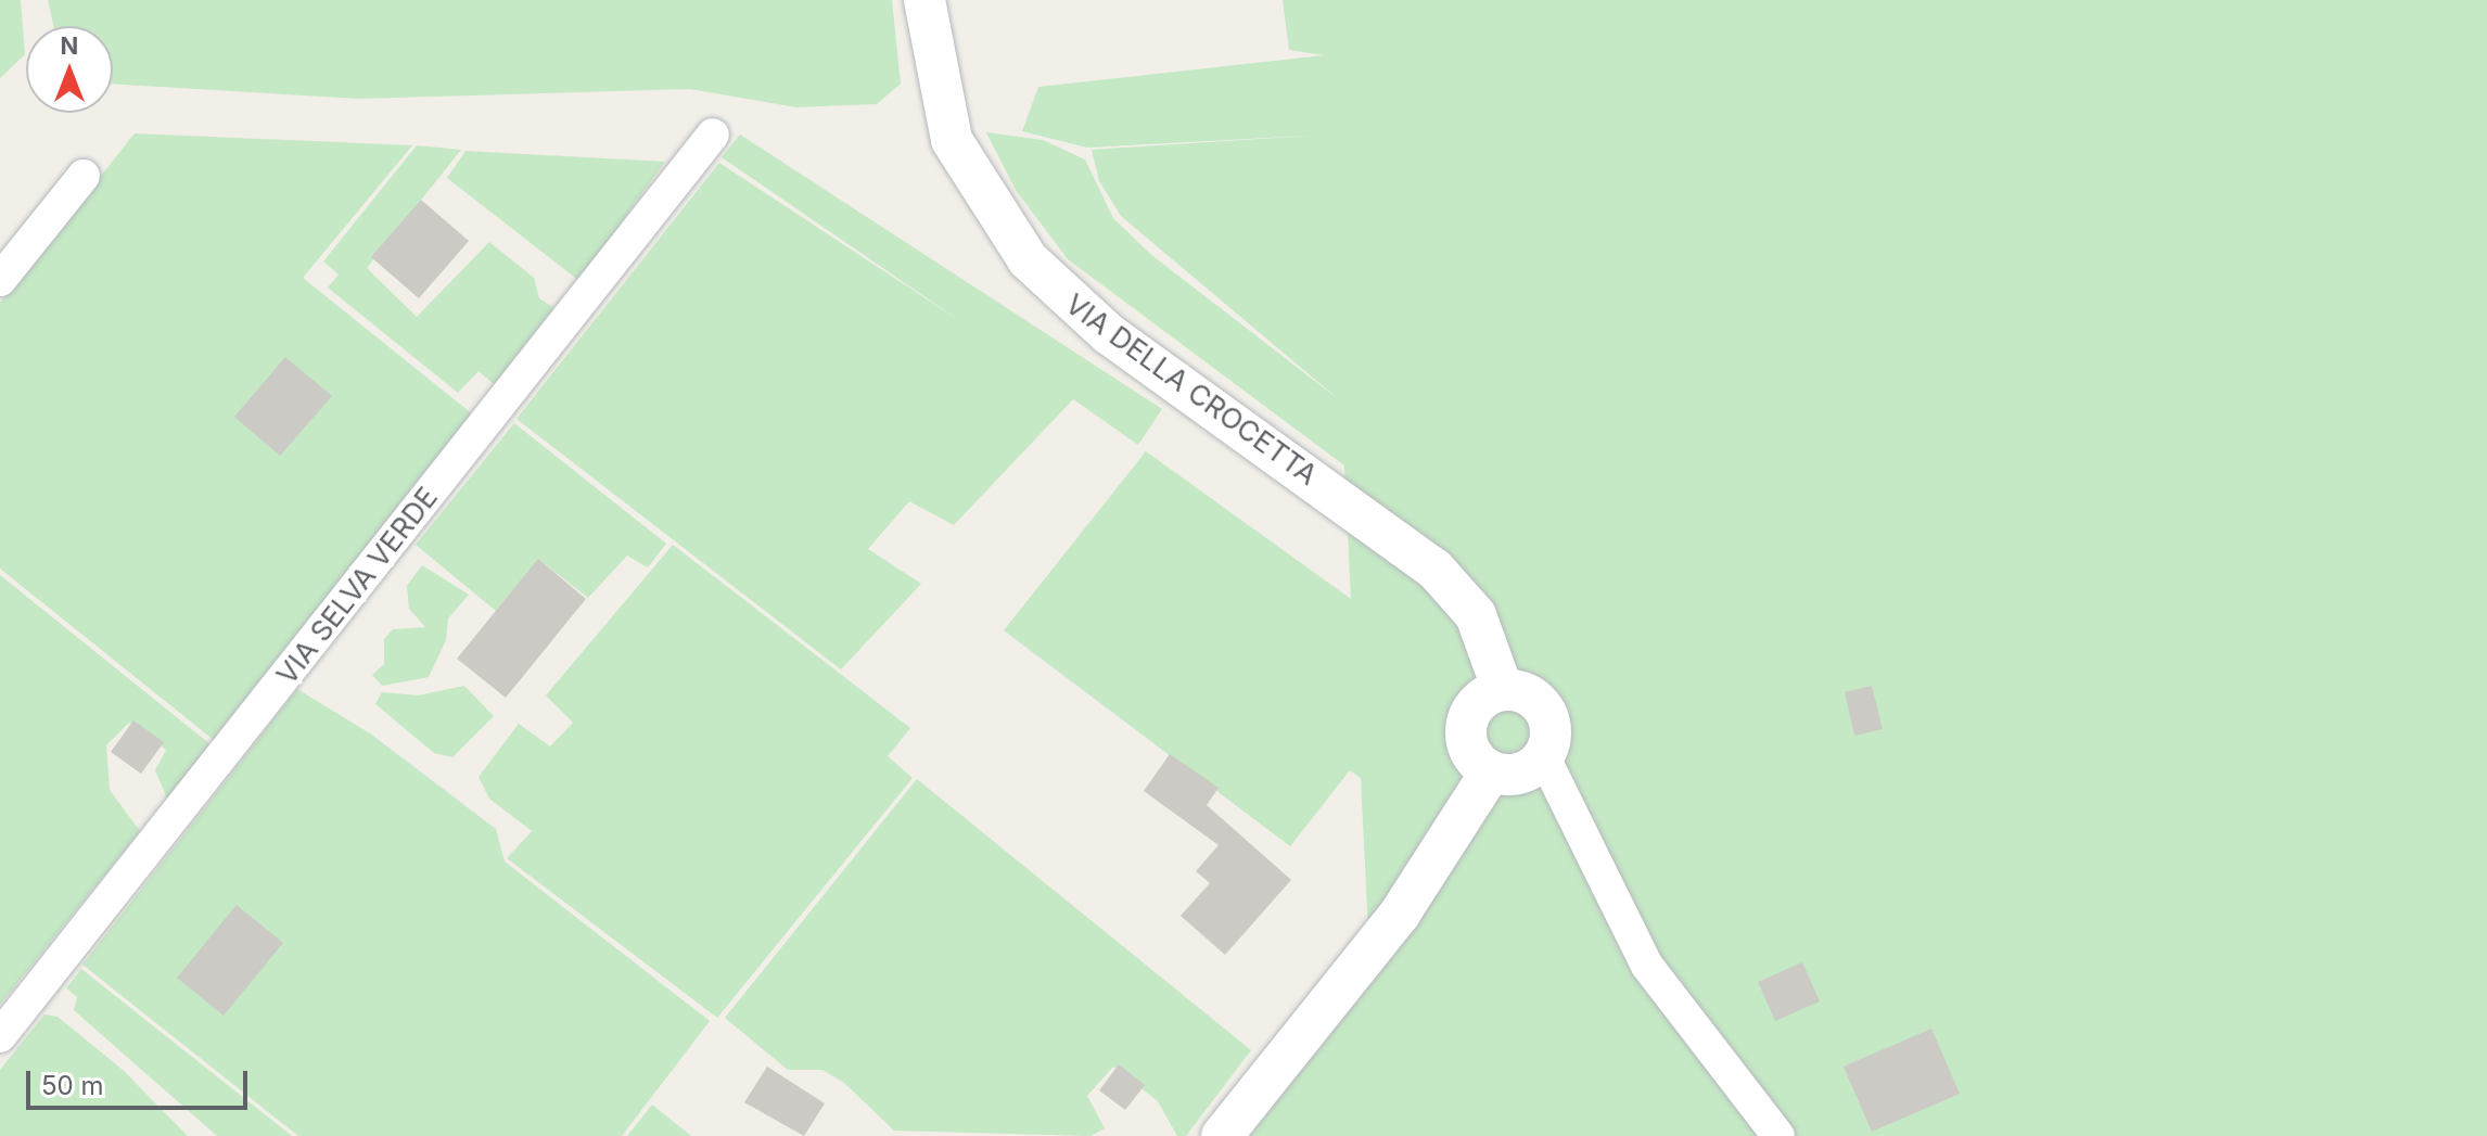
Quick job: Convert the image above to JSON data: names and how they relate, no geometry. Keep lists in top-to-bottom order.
{
  "streets": {
    "street": ["VIA DELLA CROCETTA", "VIA SELVA VERDE"]
  },
  "scale_bar": "50 m",
  "north": "top"
}
